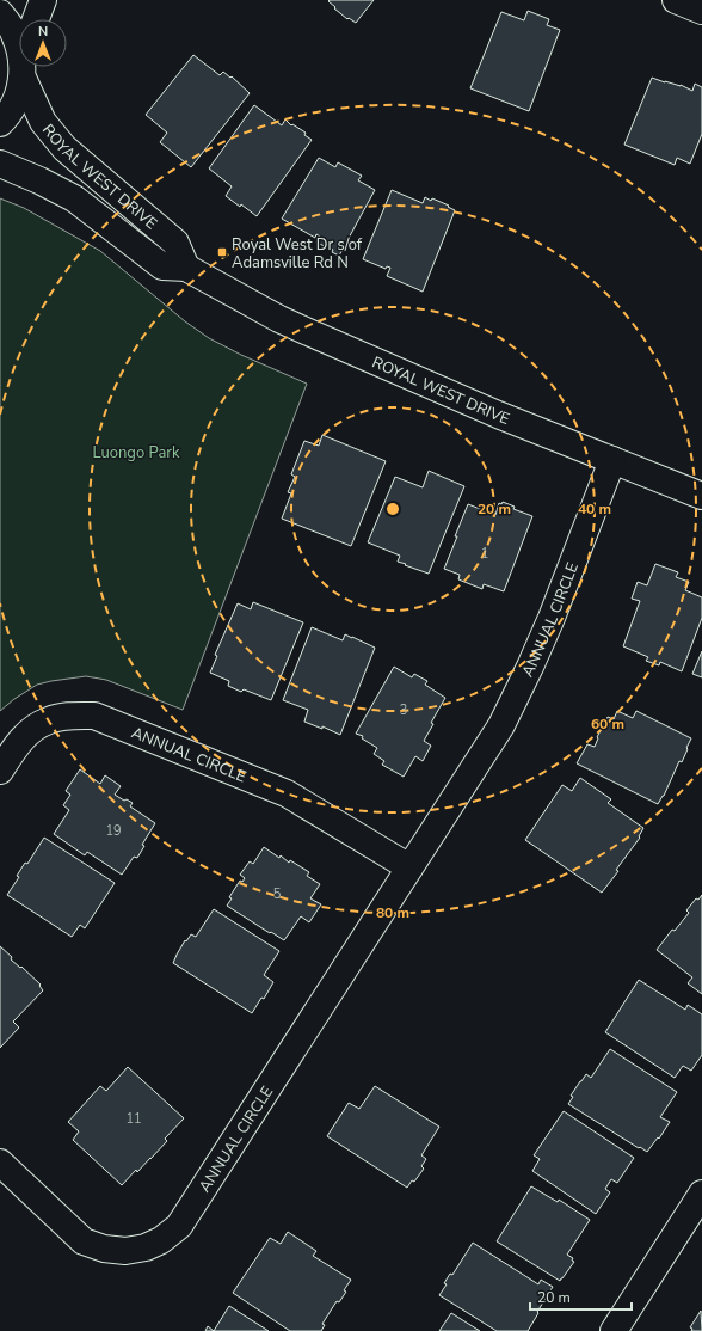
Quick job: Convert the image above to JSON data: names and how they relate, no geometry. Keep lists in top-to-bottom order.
{
  "streets": {
    "street": ["ROYAL WEST DRIVE", "ANNUAL CIRCLE"]
  },
  "crossings": [
    ["ROYAL WEST DRIVE", "ANNUAL CIRCLE"]
  ],
  "parks": ["Luongo Park"],
  "places": {
    "transit": ["Royal West Dr s/of Adamsville Rd N"]
  },
  "house_numbers": [
    "1",
    "3",
    "19",
    "5",
    "11"
  ],
  "scale_bar": "20 m",
  "north": "top",
  "rings": [
    "20 m",
    "40 m",
    "60 m",
    "80 m"
  ]
}
